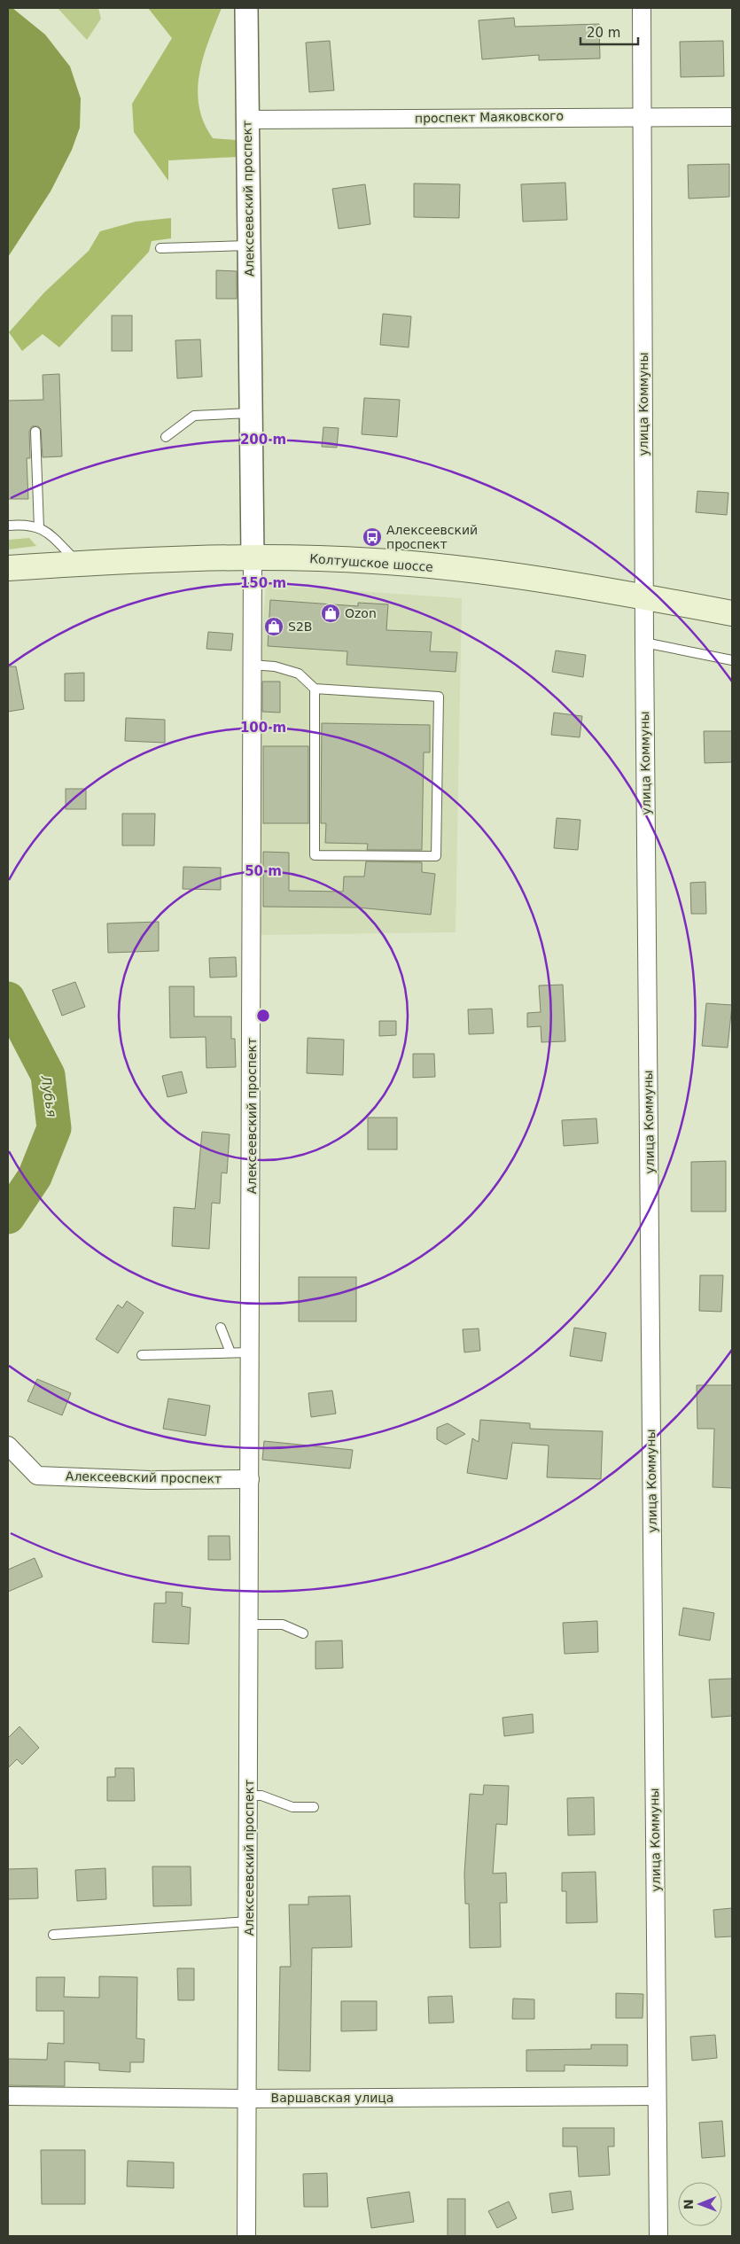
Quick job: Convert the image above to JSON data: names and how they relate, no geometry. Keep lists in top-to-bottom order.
{
  "streets": {
    "main road": ["Колтушское шоссе"],
    "street": [
      "проспект Маяковского",
      "Алексеевский проспект",
      "улица Коммуны",
      "Варшавская улица"
    ]
  },
  "crossings": [
    ["проспект Маяковского", "Алексеевский проспект"],
    ["проспект Маяковского", "улица Коммуны"],
    ["Алексеевский проспект", "Колтушское шоссе"],
    ["Алексеевский проспект", "Варшавская улица"],
    ["улица Коммуны", "Колтушское шоссе"],
    ["улица Коммуны", "Варшавская улица"]
  ],
  "water": ["Лубья"],
  "places": {
    "bus stop": ["Алексеевский проспект"],
    "shop": ["Ozon", "S2B"]
  },
  "scale_bar": "20 m",
  "north": "left",
  "rings": [
    "200 m",
    "150 m",
    "100 m",
    "50 m"
  ]
}
